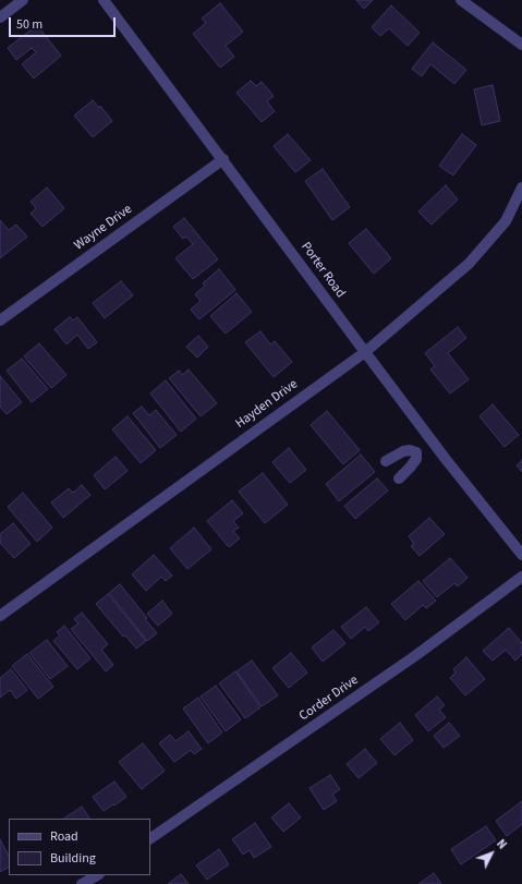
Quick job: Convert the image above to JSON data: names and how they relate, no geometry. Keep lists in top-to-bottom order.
{
  "streets": {
    "street": [
      "Wayne Drive",
      "Porter Road",
      "Hayden Drive",
      "Corder Drive"
    ]
  },
  "crossings": [
    ["Wayne Drive", "Porter Road"],
    ["Porter Road", "Hayden Drive"]
  ],
  "legend": ["Road", "Building"],
  "scale_bar": "50 m",
  "north": "top right"
}
